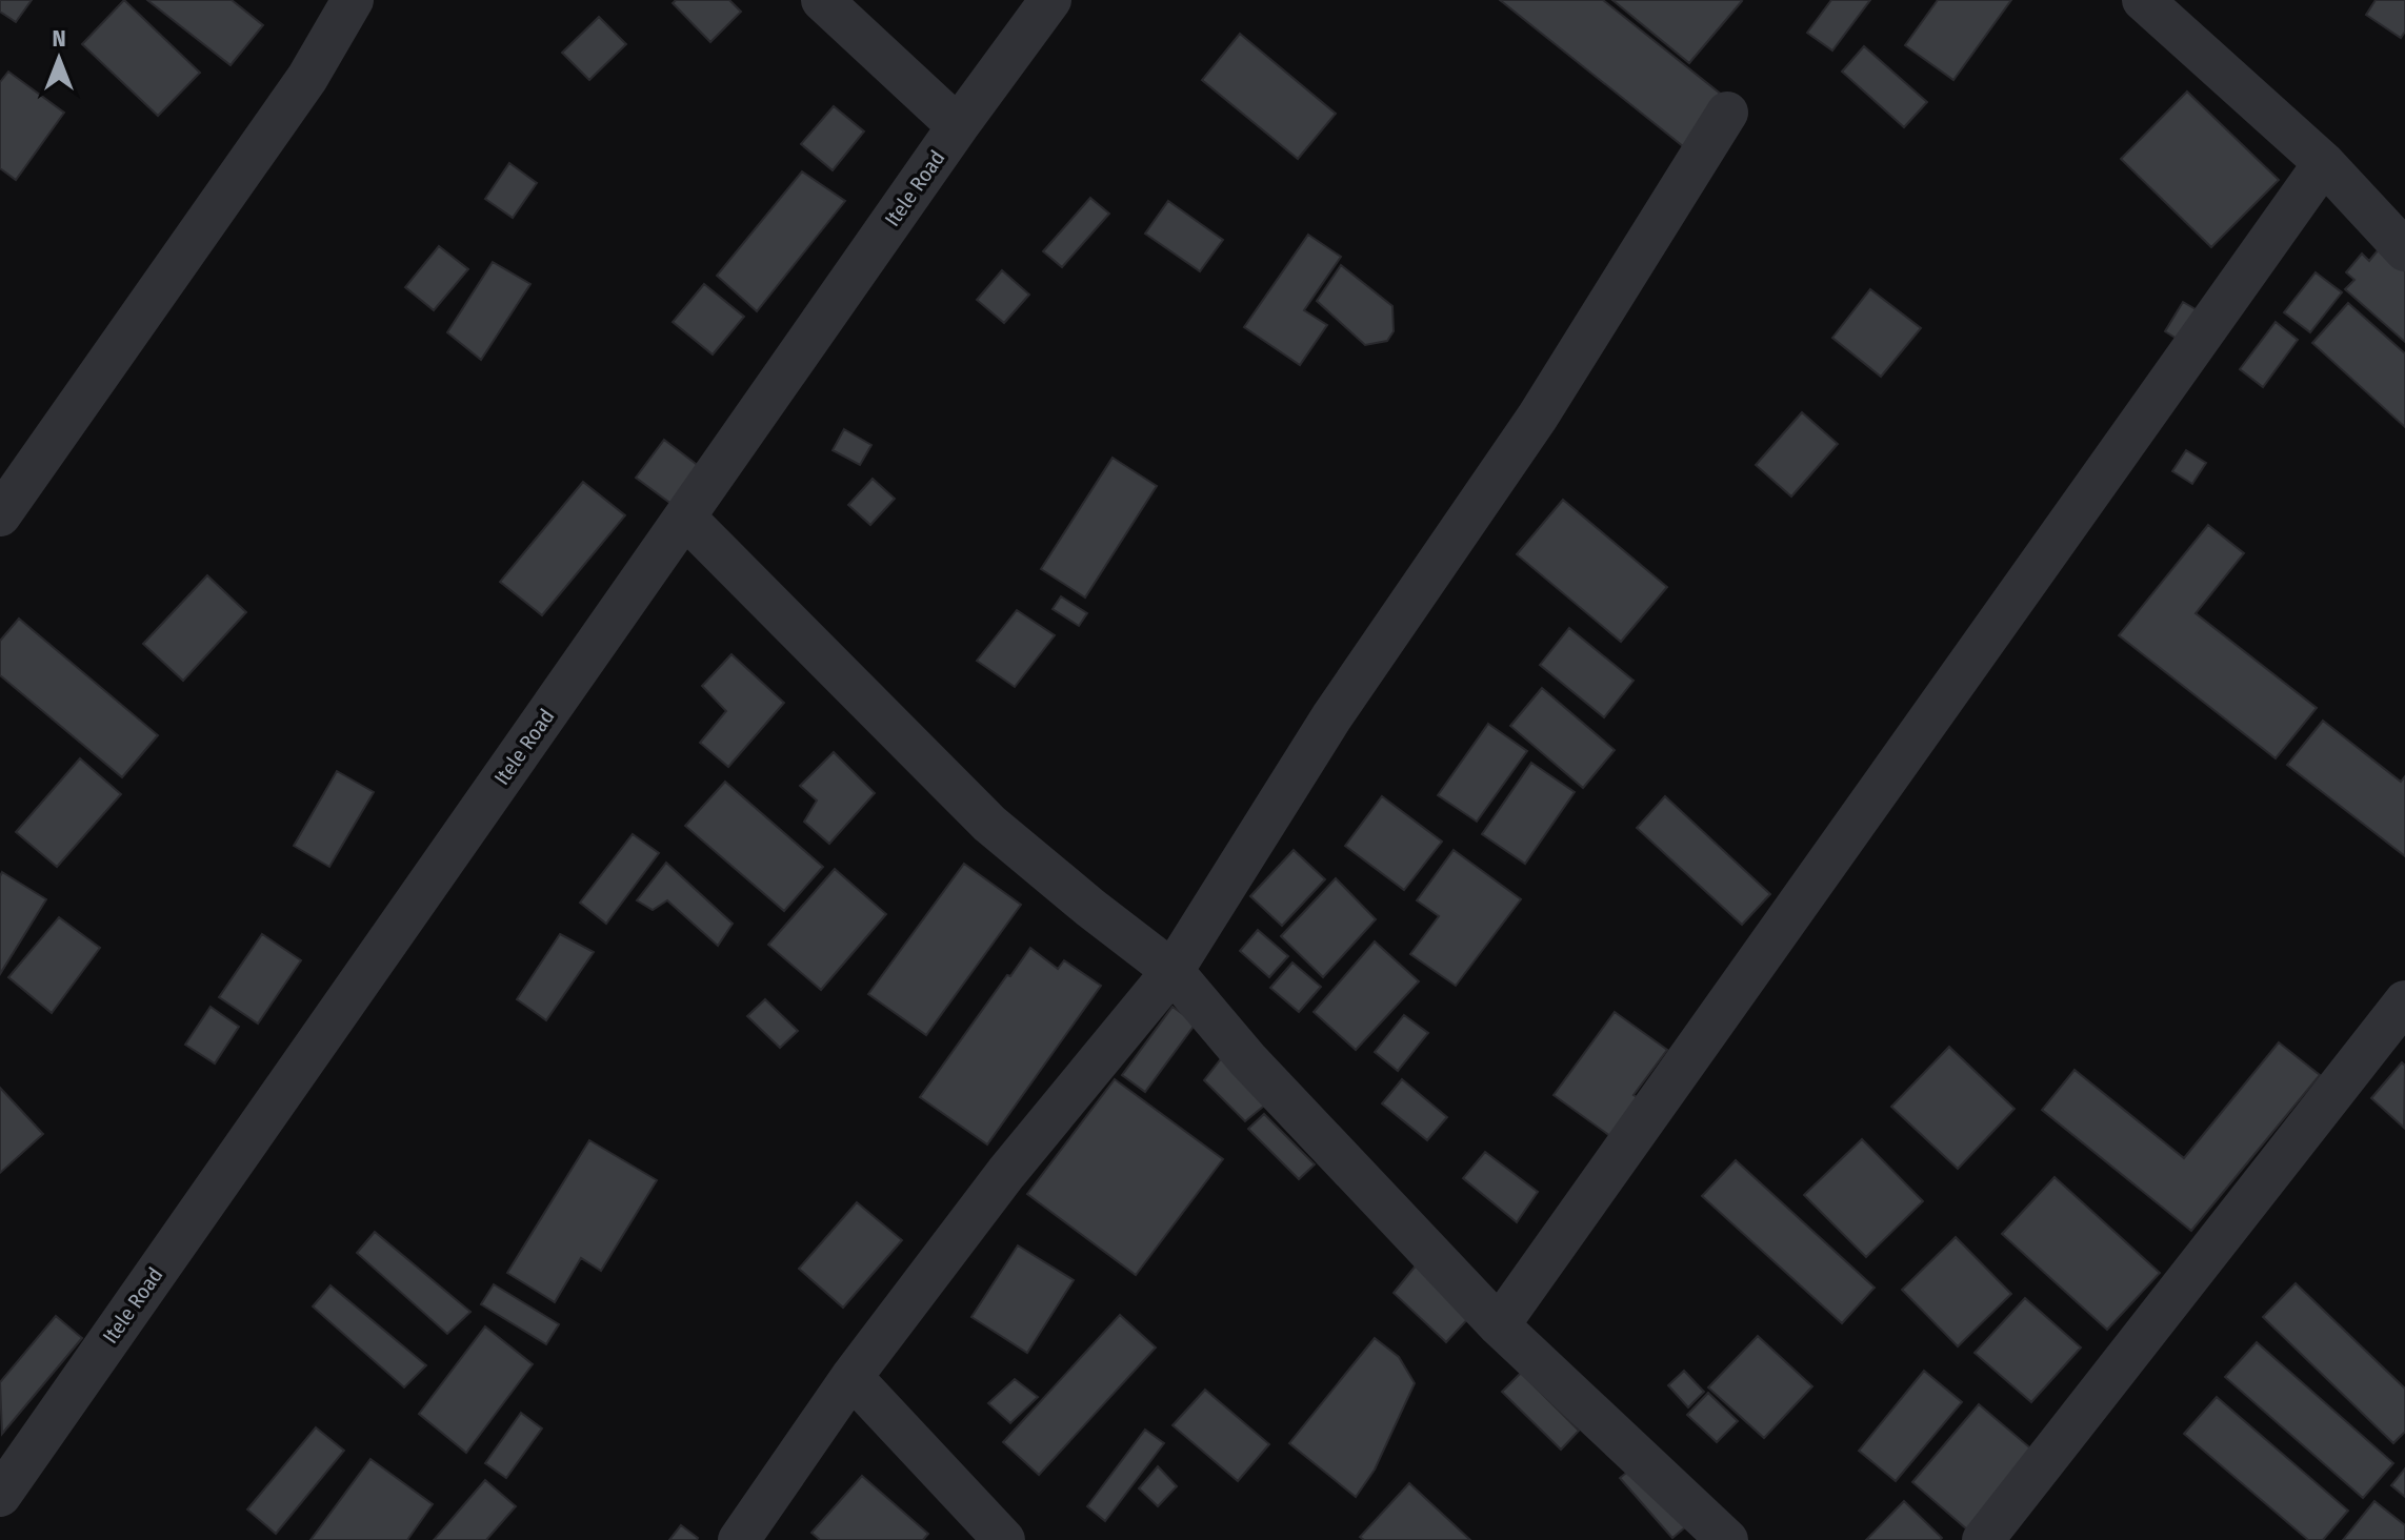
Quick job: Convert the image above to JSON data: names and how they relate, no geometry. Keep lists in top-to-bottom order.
{
  "streets": {
    "street": ["Itele Road"]
  },
  "north": "top"
}
